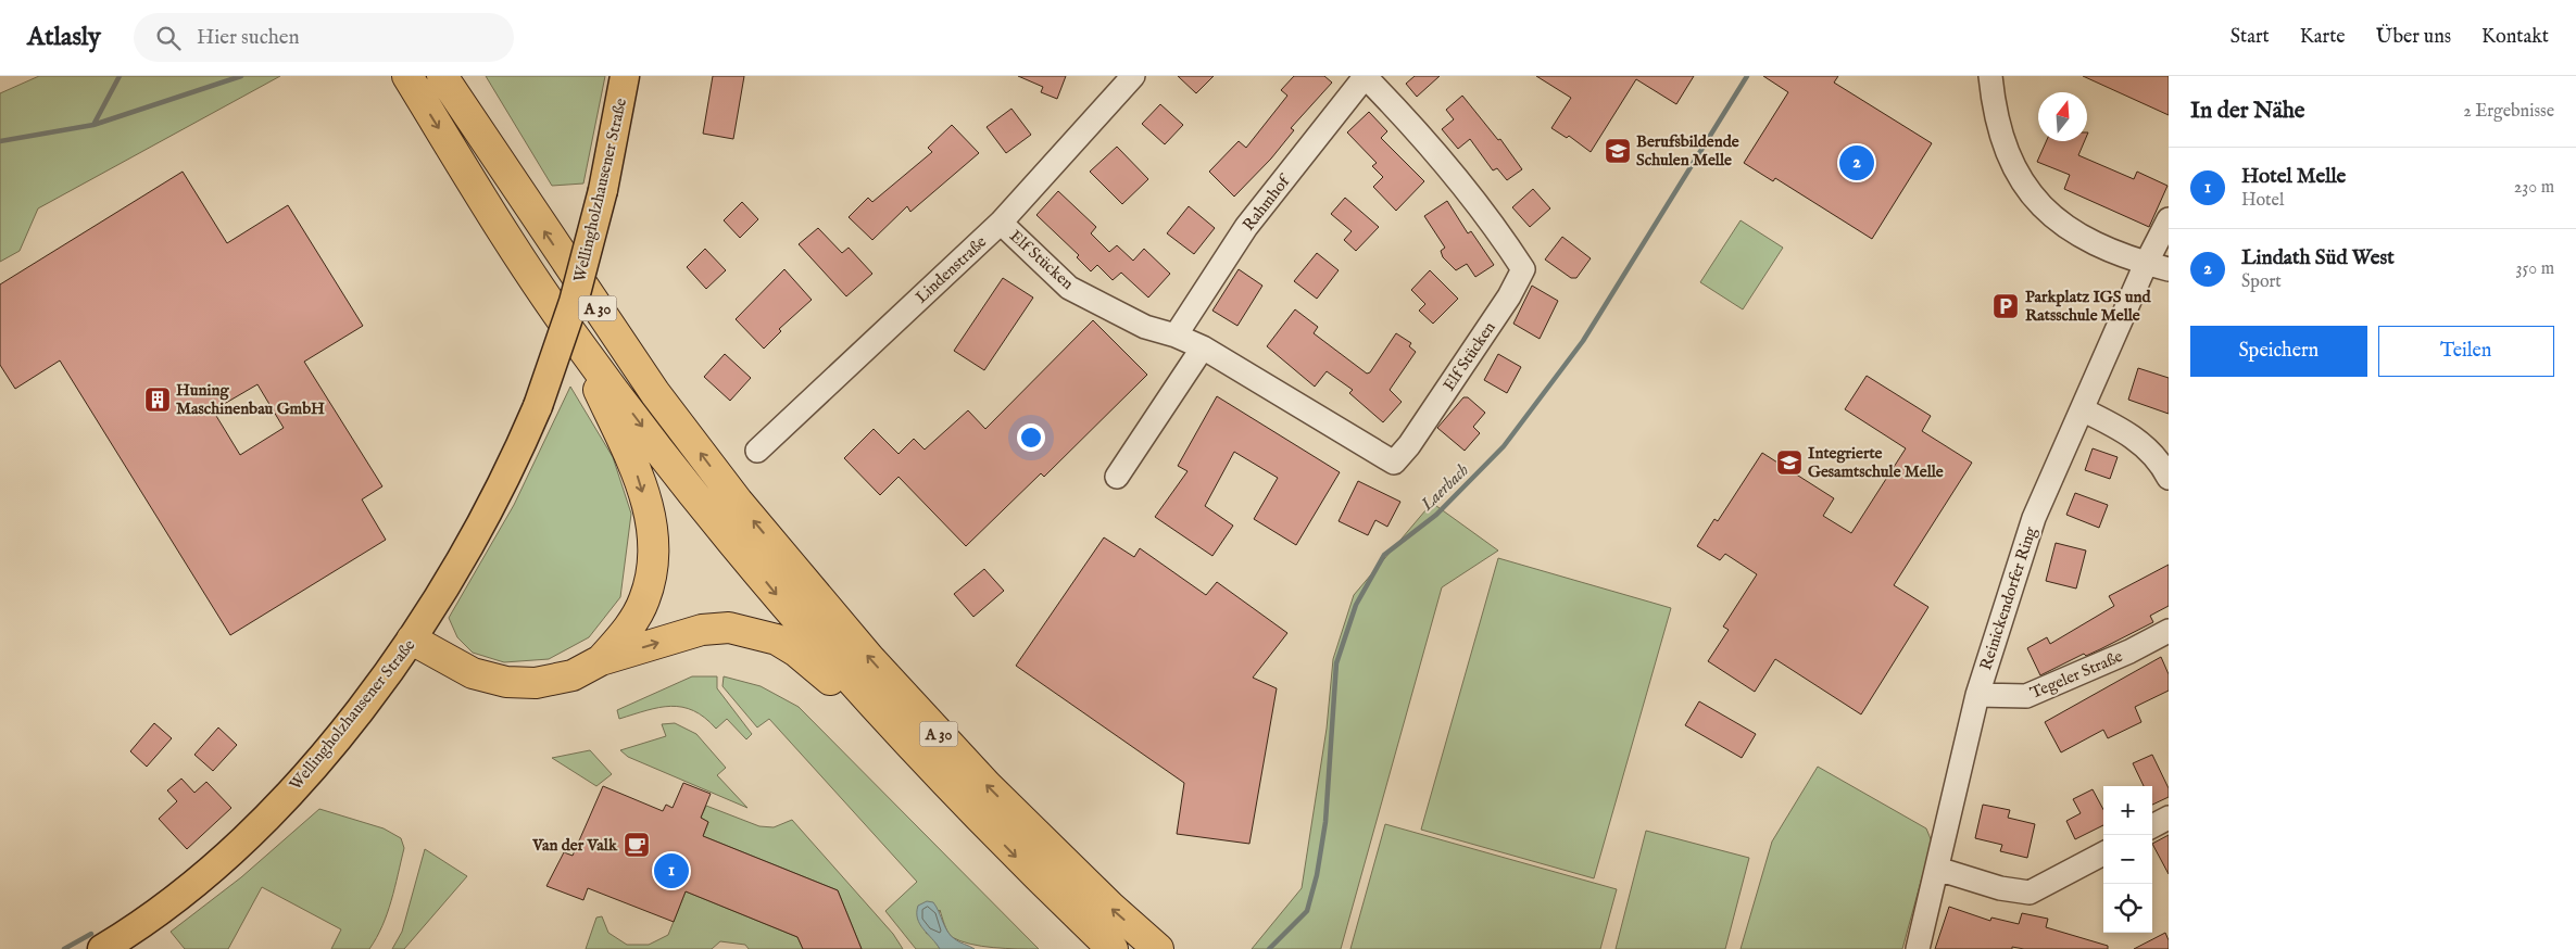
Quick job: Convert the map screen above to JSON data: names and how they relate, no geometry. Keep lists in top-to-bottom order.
{
  "streets": {
    "highway": ["A 30"],
    "main road": ["Wellingholzhausener Straße"],
    "street": [
      "Rahmhof",
      "Elf Stücken",
      "Lindenstraße",
      "Reinickendorfer Ring",
      "Tegeler Straße"
    ]
  },
  "crossings": [
    ["Rahmhof", "Elf Stücken"],
    ["Elf Stücken", "Lindenstraße"],
    ["Reinickendorfer Ring", "Tegeler Straße"]
  ],
  "water": ["Laerbach"],
  "places": {
    "school or university": ["Berufsbildende Schulen Melle", "Integrierte Gesamtschule Melle"],
    "parking": ["Parkplatz IGS und Ratsschule Melle"],
    "building": ["Huning Maschinenbau GmbH"],
    "cafe": ["Van der Valk"]
  },
  "north": "top",
  "page": {
    "header": "Atlasly",
    "search": "Hier suchen",
    "nav": [
      "Start",
      "Karte",
      "Über uns",
      "Kontakt"
    ],
    "heading": ["In der Nähe", "2 Ergebnisse"],
    "pins": ["2", "1"],
    "list": [
      {
        "mark": "1",
        "name": "Hotel Melle",
        "note": "Hotel",
        "value": "230 m"
      },
      {
        "mark": "2",
        "name": "Lindath Süd West",
        "note": "Sport",
        "value": "350 m"
      }
    ],
    "buttons": ["Speichern", "Teilen"],
    "map_buttons": ["+", "−"]
  }
}
